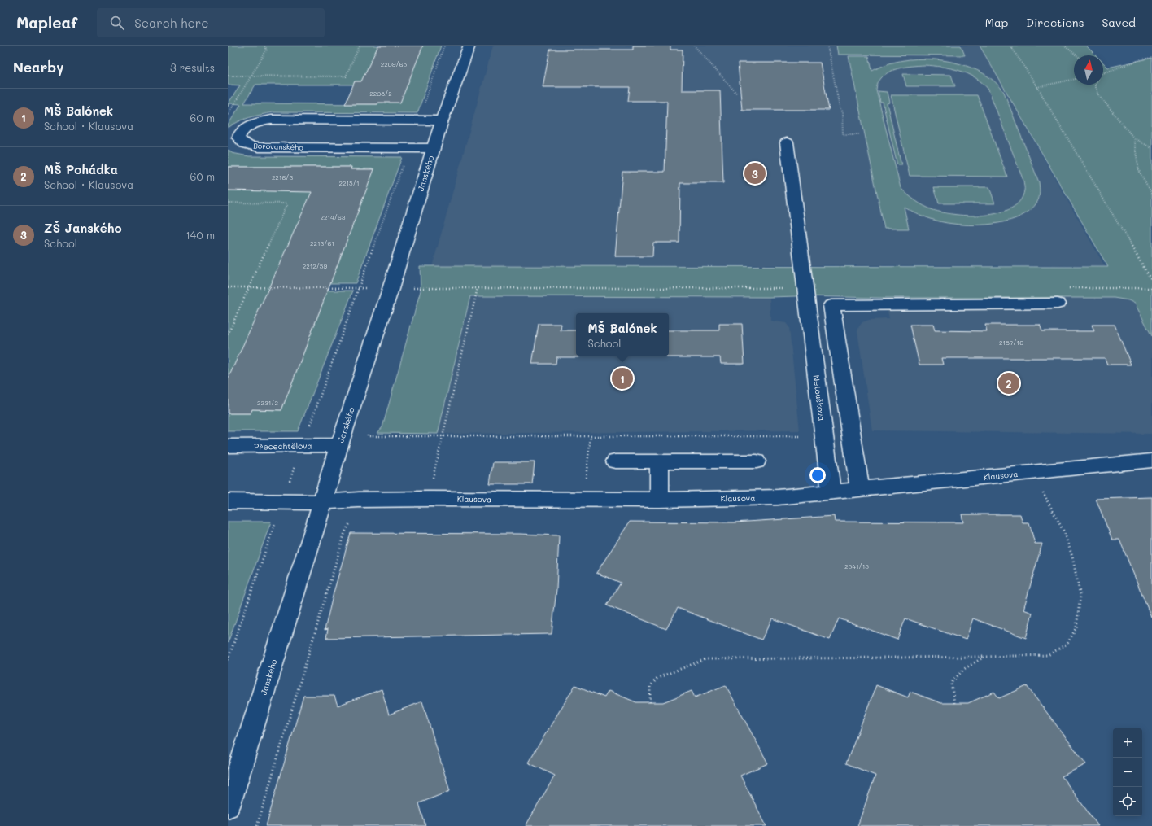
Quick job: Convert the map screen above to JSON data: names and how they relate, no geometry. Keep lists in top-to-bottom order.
{
  "streets": {
    "street": [
      "Borovanského",
      "Janského",
      "Netouškova",
      "Přecechtělova",
      "Klausova"
    ]
  },
  "crossings": [
    ["Borovanského", "Janského"],
    ["Janského", "Přecechtělova"],
    ["Janského", "Klausova"],
    ["Netouškova", "Klausova"]
  ],
  "house_numbers": [
    "2209/65",
    "2208/2",
    "2216/3",
    "2215/1",
    "2214/63",
    "2213/61",
    "2212/59",
    "2187/16",
    "2231/2",
    "2541/15"
  ],
  "north": "top",
  "page": {
    "header": "Mapleaf",
    "search": "Search here",
    "nav": ["Map", "Directions", "Saved"],
    "heading": ["Nearby", "3 results"],
    "list": [
      {
        "mark": "1",
        "name": "MŠ Balónek",
        "note": "School · Klausova",
        "value": "60 m"
      },
      {
        "mark": "2",
        "name": "MŠ Pohádka",
        "note": "School · Klausova",
        "value": "60 m"
      },
      {
        "mark": "3",
        "name": "ZŠ Janského",
        "note": "School",
        "value": "140 m"
      }
    ],
    "pins": ["3", "1", "2"],
    "popup": ["MŠ Balónek", "School"],
    "map_buttons": ["+", "−"]
  }
}
